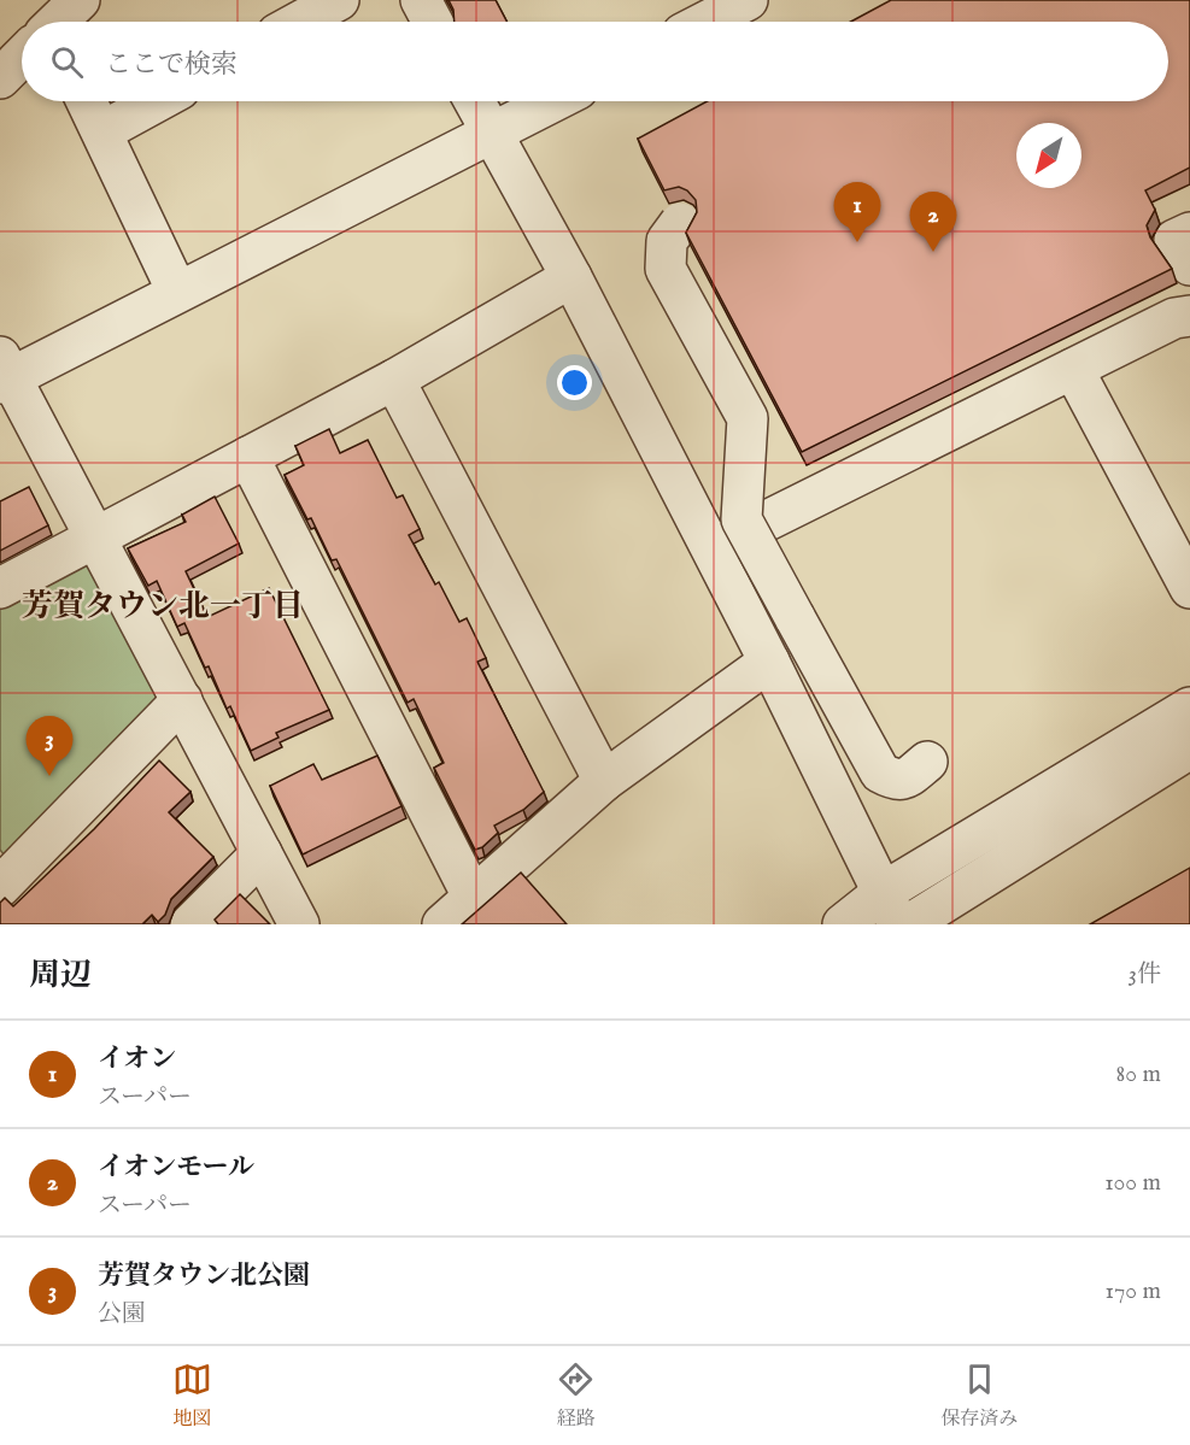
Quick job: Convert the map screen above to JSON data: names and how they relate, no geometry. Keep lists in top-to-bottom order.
{
  "districts": ["芳賀タウン北一丁目"],
  "north": "bottom left",
  "page": {
    "search": "ここで検索",
    "pins": ["1", "2", "3"],
    "heading": ["周辺", "3件"],
    "list": [
      {
        "mark": "1",
        "name": "イオン",
        "note": "スーパー",
        "value": "80 m"
      },
      {
        "mark": "2",
        "name": "イオンモール",
        "note": "スーパー",
        "value": "100 m"
      },
      {
        "mark": "3",
        "name": "芳賀タウン北公園",
        "note": "公園",
        "value": "170 m"
      }
    ],
    "nav": ["地図", "経路", "保存済み"]
  }
}
